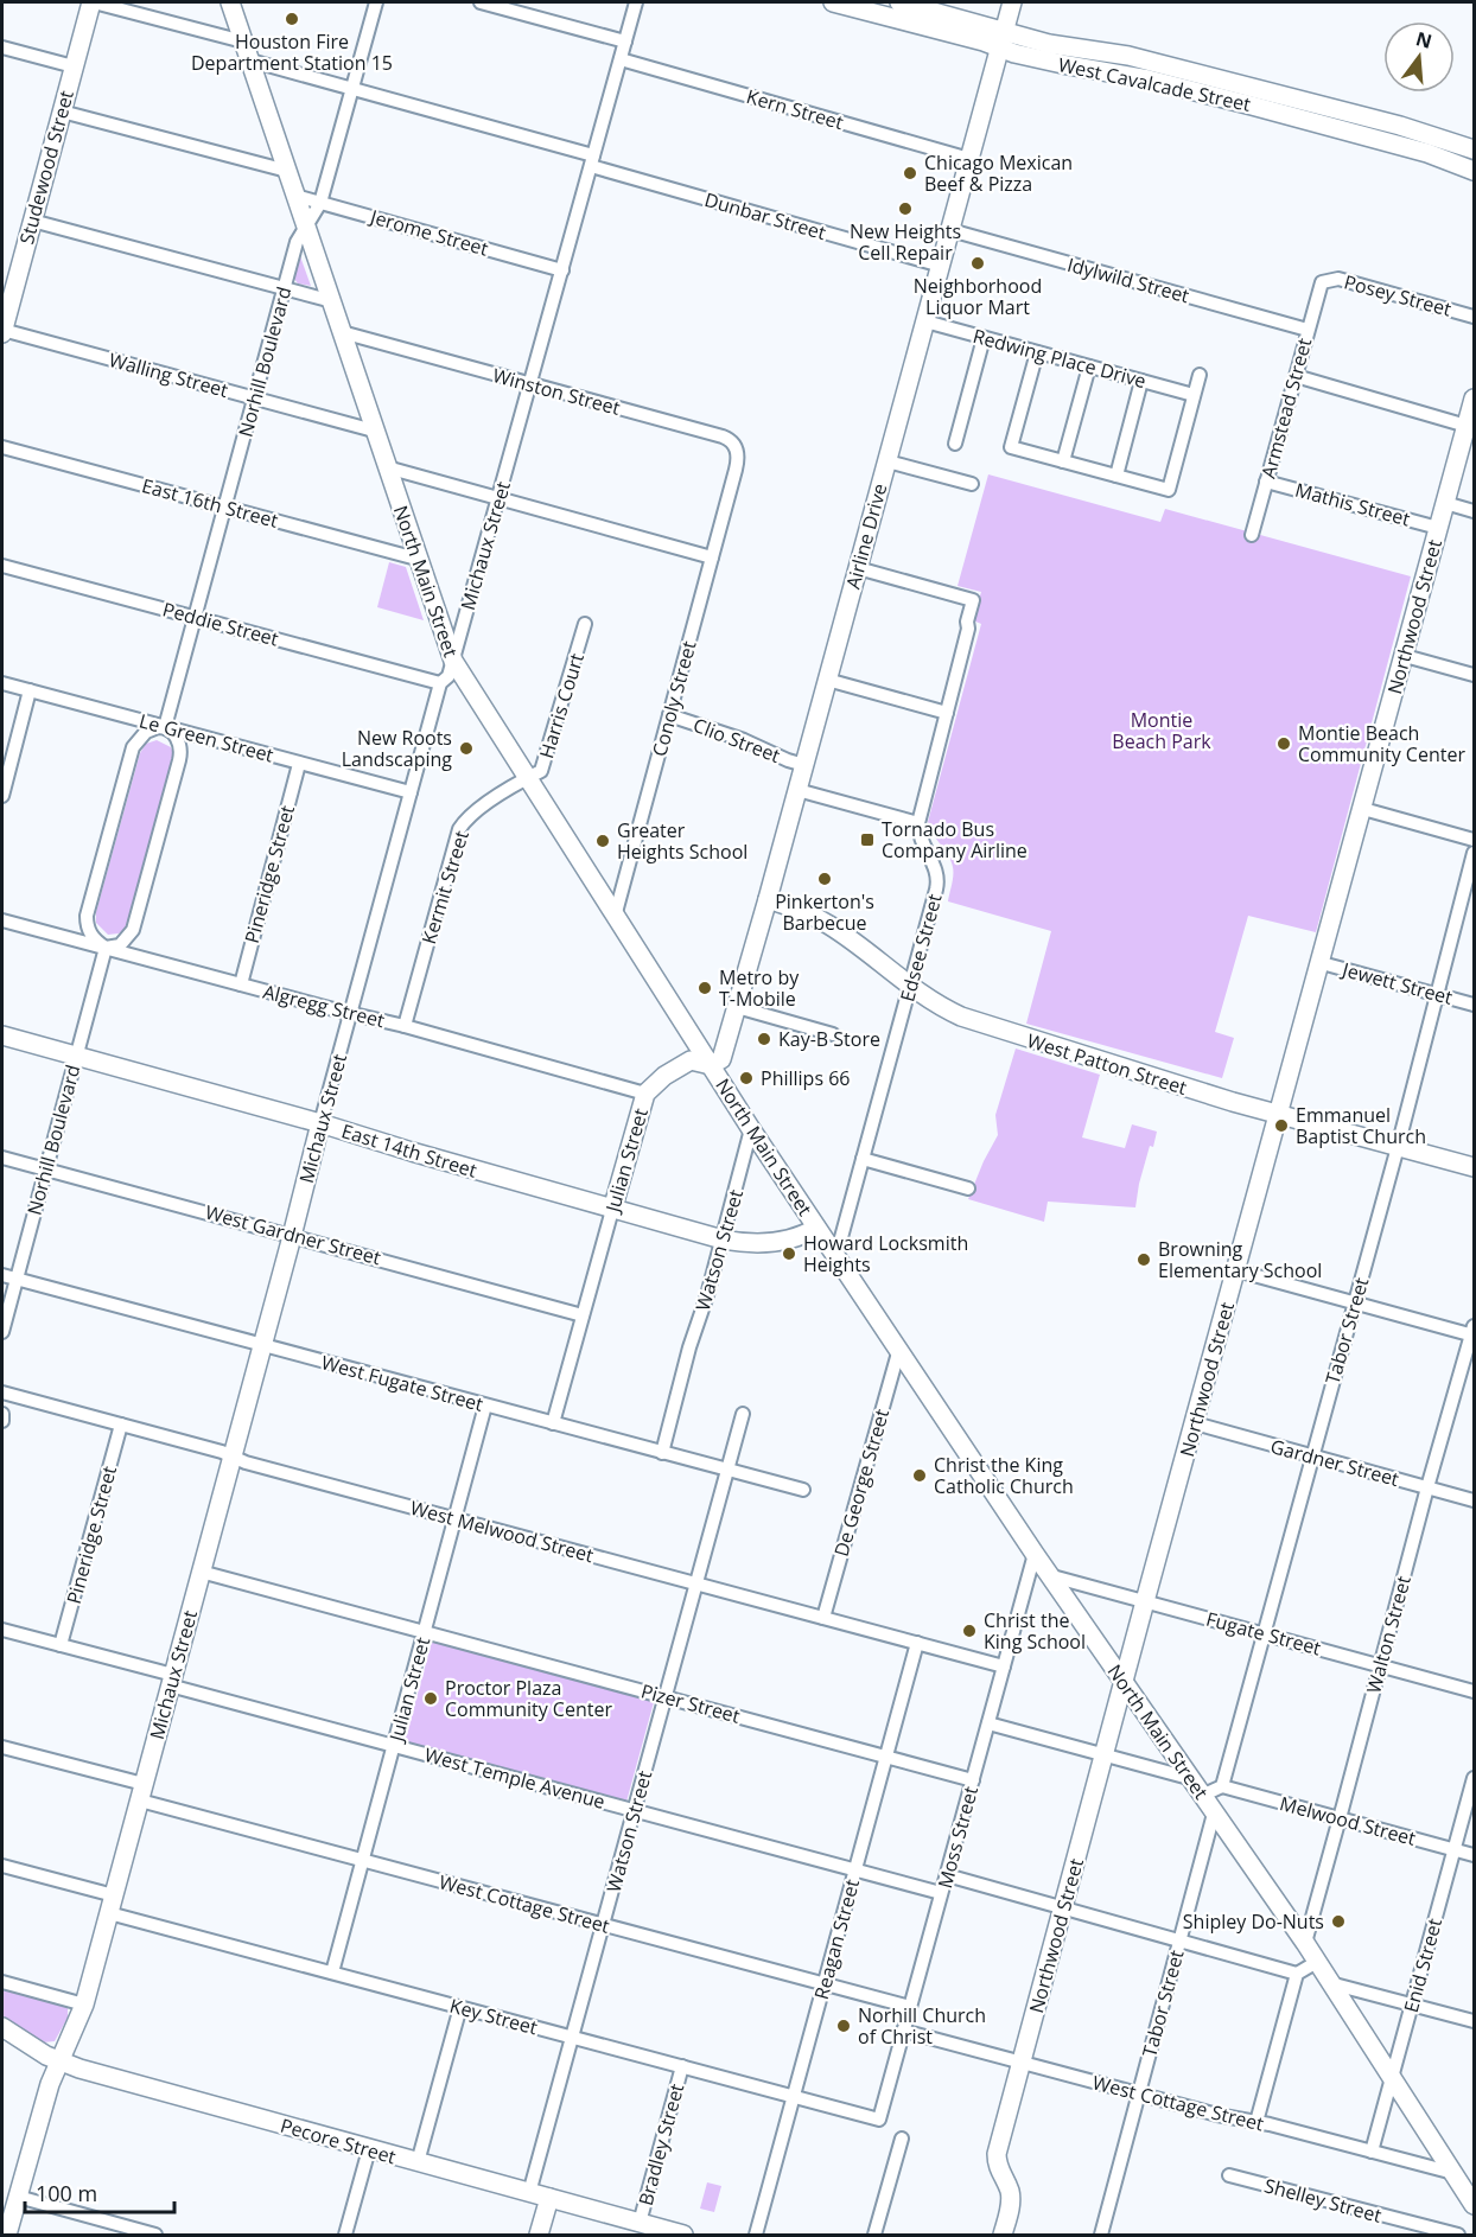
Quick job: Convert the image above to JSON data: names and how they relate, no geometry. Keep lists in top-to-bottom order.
{
  "streets": {
    "street": [
      "West Cavalcade Street",
      "Kern Street",
      "Studewood Street",
      "Dunbar Street",
      "Jerome Street",
      "Idylwild Street",
      "Posey Street",
      "Redwing Place Drive",
      "Norhill Boulevard",
      "Walling Street",
      "Winston Street",
      "Armstead Street",
      "East 16th Street",
      "Mathis Street",
      "Airline Drive",
      "Michaux Street",
      "North Main Street",
      "Northwood Street",
      "Peddie Street",
      "Conoly Street",
      "Harris Court",
      "Le Green Street",
      "Clio Street",
      "Pineridge Street",
      "Kermit Street",
      "Edsee Street",
      "Jewett Street",
      "Algregg Street",
      "West Patton Street",
      "East 14th Street",
      "Julian Street",
      "West Gardner Street",
      "Watson Street",
      "Tabor Street",
      "West Fugate Street",
      "Gardner Street",
      "De George Street",
      "West Melwood Street",
      "Fugate Street",
      "Walton Street",
      "Pizer Street",
      "West Temple Avenue",
      "Melwood Street",
      "Moss Street",
      "West Cottage Street",
      "Reagan Street",
      "Enid Street",
      "Key Street",
      "Pecore Street",
      "Bradley Street",
      "Shelley Street"
    ]
  },
  "crossings": [
    ["West Cavalcade Street", "Airline Drive"],
    ["Kern Street", "Airline Drive"],
    ["Kern Street", "Michaux Street"],
    ["Studewood Street", "Walling Street"],
    ["Dunbar Street", "Norhill Boulevard"],
    ["Dunbar Street", "Airline Drive"],
    ["Dunbar Street", "Michaux Street"],
    ["Dunbar Street", "North Main Street"],
    ["Jerome Street", "Norhill Boulevard"],
    ["Jerome Street", "Michaux Street"],
    ["Jerome Street", "North Main Street"],
    ["Idylwild Street", "Armstead Street"],
    ["Idylwild Street", "Airline Drive"],
    ["Posey Street", "Armstead Street"],
    ["Redwing Place Drive", "Airline Drive"],
    ["Norhill Boulevard", "Walling Street"],
    ["Norhill Boulevard", "East 16th Street"],
    ["Norhill Boulevard", "North Main Street"],
    ["Norhill Boulevard", "Peddie Street"],
    ["Norhill Boulevard", "Le Green Street"],
    ["Norhill Boulevard", "Algregg Street"],
    ["Norhill Boulevard", "East 14th Street"],
    ["Norhill Boulevard", "West Gardner Street"],
    ["Norhill Boulevard", "West Fugate Street"],
    ["Walling Street", "North Main Street"],
    ["Winston Street", "Michaux Street"],
    ["Winston Street", "North Main Street"],
    ["Winston Street", "Conoly Street"],
    ["Armstead Street", "Mathis Street"],
    ["East 16th Street", "North Main Street"],
    ["Mathis Street", "Northwood Street"],
    ["Airline Drive", "North Main Street"],
    ["Airline Drive", "Clio Street"],
    ["Airline Drive", "West Patton Street"],
    ["Airline Drive", "Julian Street"],
    ["Michaux Street", "North Main Street"],
    ["Michaux Street", "Peddie Street"],
    ["Michaux Street", "Le Green Street"],
    ["Michaux Street", "Algregg Street"],
    ["Michaux Street", "East 14th Street"],
    ["Michaux Street", "West Gardner Street"],
    ["Michaux Street", "West Fugate Street"],
    ["Michaux Street", "West Melwood Street"],
    ["Michaux Street", "Pizer Street"],
    ["Michaux Street", "West Temple Avenue"],
    ["Michaux Street", "West Cottage Street"],
    ["Michaux Street", "Key Street"],
    ["Michaux Street", "Pecore Street"],
    ["North Main Street", "Northwood Street"],
    ["North Main Street", "Conoly Street"],
    ["North Main Street", "Harris Court"],
    ["North Main Street", "Kermit Street"],
    ["North Main Street", "Edsee Street"],
    ["North Main Street", "East 14th Street"],
    ["North Main Street", "Julian Street"],
    ["North Main Street", "Watson Street"],
    ["North Main Street", "Tabor Street"],
    ["North Main Street", "De George Street"],
    ["North Main Street", "Fugate Street"],
    ["North Main Street", "Walton Street"],
    ["North Main Street", "Moss Street"],
    ["North Main Street", "West Cottage Street"],
    ["North Main Street", "Enid Street"],
    ["Northwood Street", "Jewett Street"],
    ["Northwood Street", "West Patton Street"],
    ["Northwood Street", "Gardner Street"],
    ["Northwood Street", "Fugate Street"],
    ["Northwood Street", "West Cottage Street"],
    ["Conoly Street", "Clio Street"],
    ["Harris Court", "Kermit Street"],
    ["Le Green Street", "Pineridge Street"],
    ["Pineridge Street", "Algregg Street"],
    ["Pineridge Street", "West Melwood Street"],
    ["Pineridge Street", "West Temple Avenue"],
    ["Kermit Street", "Algregg Street"],
    ["Edsee Street", "West Patton Street"],
    ["Jewett Street", "Tabor Street"],
    ["Algregg Street", "Julian Street"],
    ["West Patton Street", "Tabor Street"],
    ["East 14th Street", "Julian Street"],
    ["East 14th Street", "Watson Street"],
    ["Julian Street", "West Gardner Street"],
    ["Julian Street", "West Fugate Street"],
    ["Julian Street", "West Melwood Street"],
    ["Julian Street", "Pizer Street"],
    ["Julian Street", "West Temple Avenue"],
    ["Julian Street", "West Cottage Street"],
    ["Julian Street", "Key Street"],
    ["Watson Street", "West Fugate Street"],
    ["Watson Street", "West Melwood Street"],
    ["Watson Street", "Pizer Street"],
    ["Watson Street", "West Temple Avenue"],
    ["Watson Street", "West Cottage Street"],
    ["Watson Street", "Key Street"],
    ["Watson Street", "Pecore Street"],
    ["Tabor Street", "Gardner Street"],
    ["Tabor Street", "Fugate Street"],
    ["Tabor Street", "Melwood Street"],
    ["Tabor Street", "West Cottage Street"],
    ["Gardner Street", "Walton Street"],
    ["De George Street", "West Melwood Street"],
    ["West Melwood Street", "Moss Street"],
    ["West Melwood Street", "Reagan Street"],
    ["Fugate Street", "Walton Street"],
    ["Walton Street", "Melwood Street"],
    ["Pizer Street", "Moss Street"],
    ["Pizer Street", "Reagan Street"],
    ["West Temple Avenue", "Moss Street"],
    ["West Temple Avenue", "Reagan Street"],
    ["Melwood Street", "Enid Street"],
    ["Moss Street", "West Cottage Street"],
    ["Moss Street", "Key Street"],
    ["West Cottage Street", "Reagan Street"],
    ["West Cottage Street", "Enid Street"],
    ["Reagan Street", "Key Street"],
    ["Key Street", "Bradley Street"],
    ["Pecore Street", "Bradley Street"]
  ],
  "parks": ["Montie Beach Park"],
  "places": {
    "other": [
      "Houston Fire Department Station 15",
      "Chicago Mexican Beef & Pizza",
      "New Heights Cell Repair",
      "Neighborhood Liquor Mart",
      "Montie Beach Community Center",
      "New Roots Landscaping",
      "Greater Heights School",
      "Pinkerton's Barbecue",
      "Metro by T-Mobile",
      "Kay-B Store",
      "Phillips 66",
      "Emmanuel Baptist Church",
      "Howard Locksmith Heights",
      "Browning Elementary School",
      "Christ the King Catholic Church",
      "Christ the King School",
      "Proctor Plaza Community Center",
      "Shipley Do-Nuts",
      "Norhill Church of Christ"
    ],
    "transit": ["Tornado Bus Company Airline"]
  },
  "scale_bar": "100 m",
  "north": "top"
}
